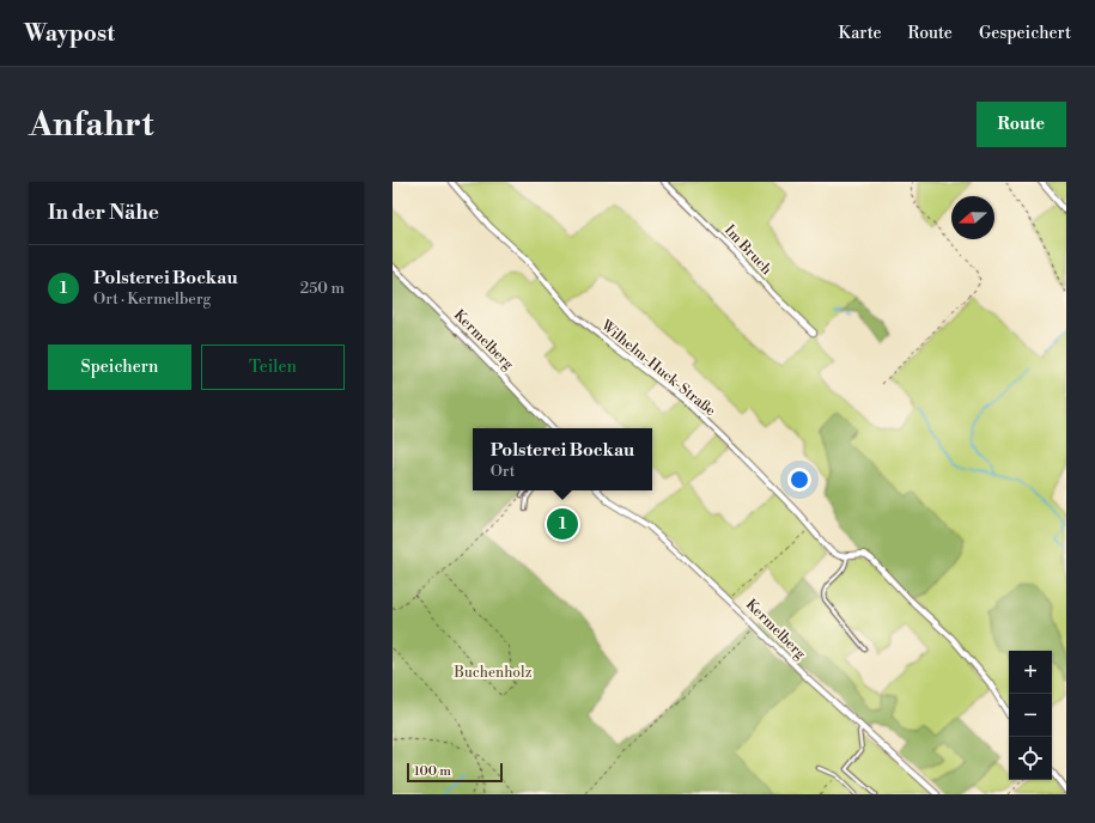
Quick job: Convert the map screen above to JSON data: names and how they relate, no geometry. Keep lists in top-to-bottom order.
{
  "streets": {
    "street": ["Im Bruch", "Kermelberg", "Wilhelm-Huck-Straße"]
  },
  "parks": ["Buchenholz"],
  "scale_bar": "100 m",
  "north": "left",
  "page": {
    "header": "Waypost",
    "nav": ["Karte", "Route", "Gespeichert"],
    "buttons": [
      "Route",
      ["Speichern", "Teilen"]
    ],
    "title": "Anfahrt",
    "heading": "In der Nähe",
    "list": [
      {
        "mark": "1",
        "name": "Polsterei Bockau",
        "note": "Ort · Kermelberg",
        "value": "250 m"
      }
    ],
    "popup": ["Polsterei Bockau", "Ort"],
    "pins": "1",
    "map_buttons": ["+", "−"],
    "scale": "100 m"
  }
}
